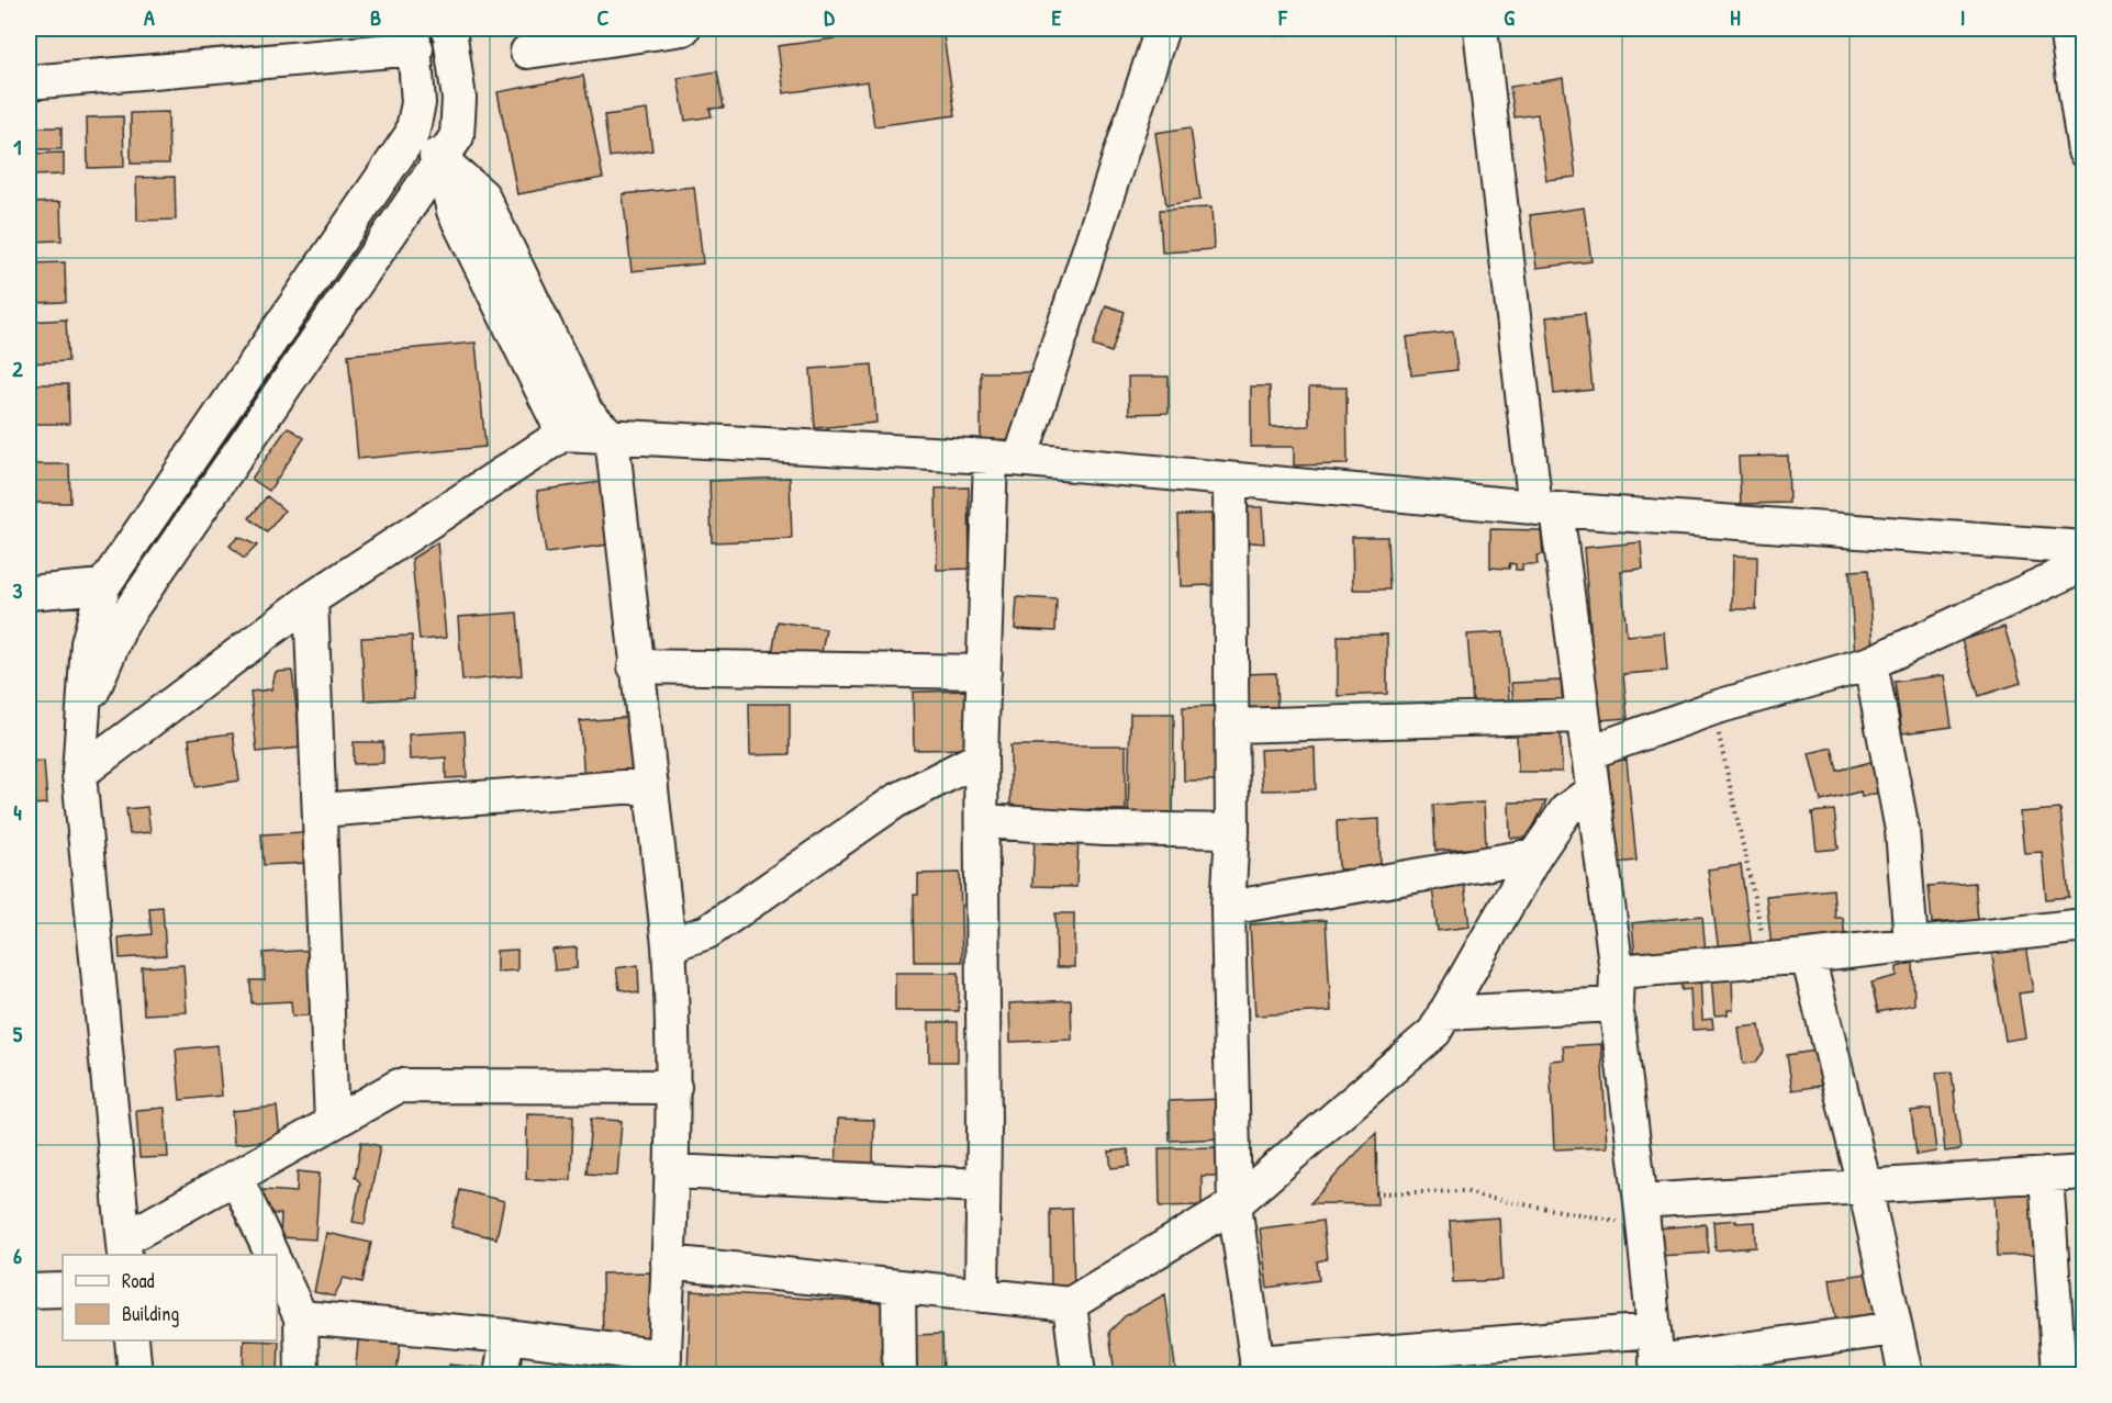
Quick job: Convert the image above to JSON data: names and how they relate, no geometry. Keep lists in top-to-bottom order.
{
  "legend": ["Road", "Building"],
  "grid": {
    "columns": [
      "A",
      "B",
      "C",
      "D",
      "E",
      "F",
      "G",
      "H",
      "I"
    ],
    "rows": [
      "1",
      "2",
      "3",
      "4",
      "5",
      "6"
    ]
  }
}
